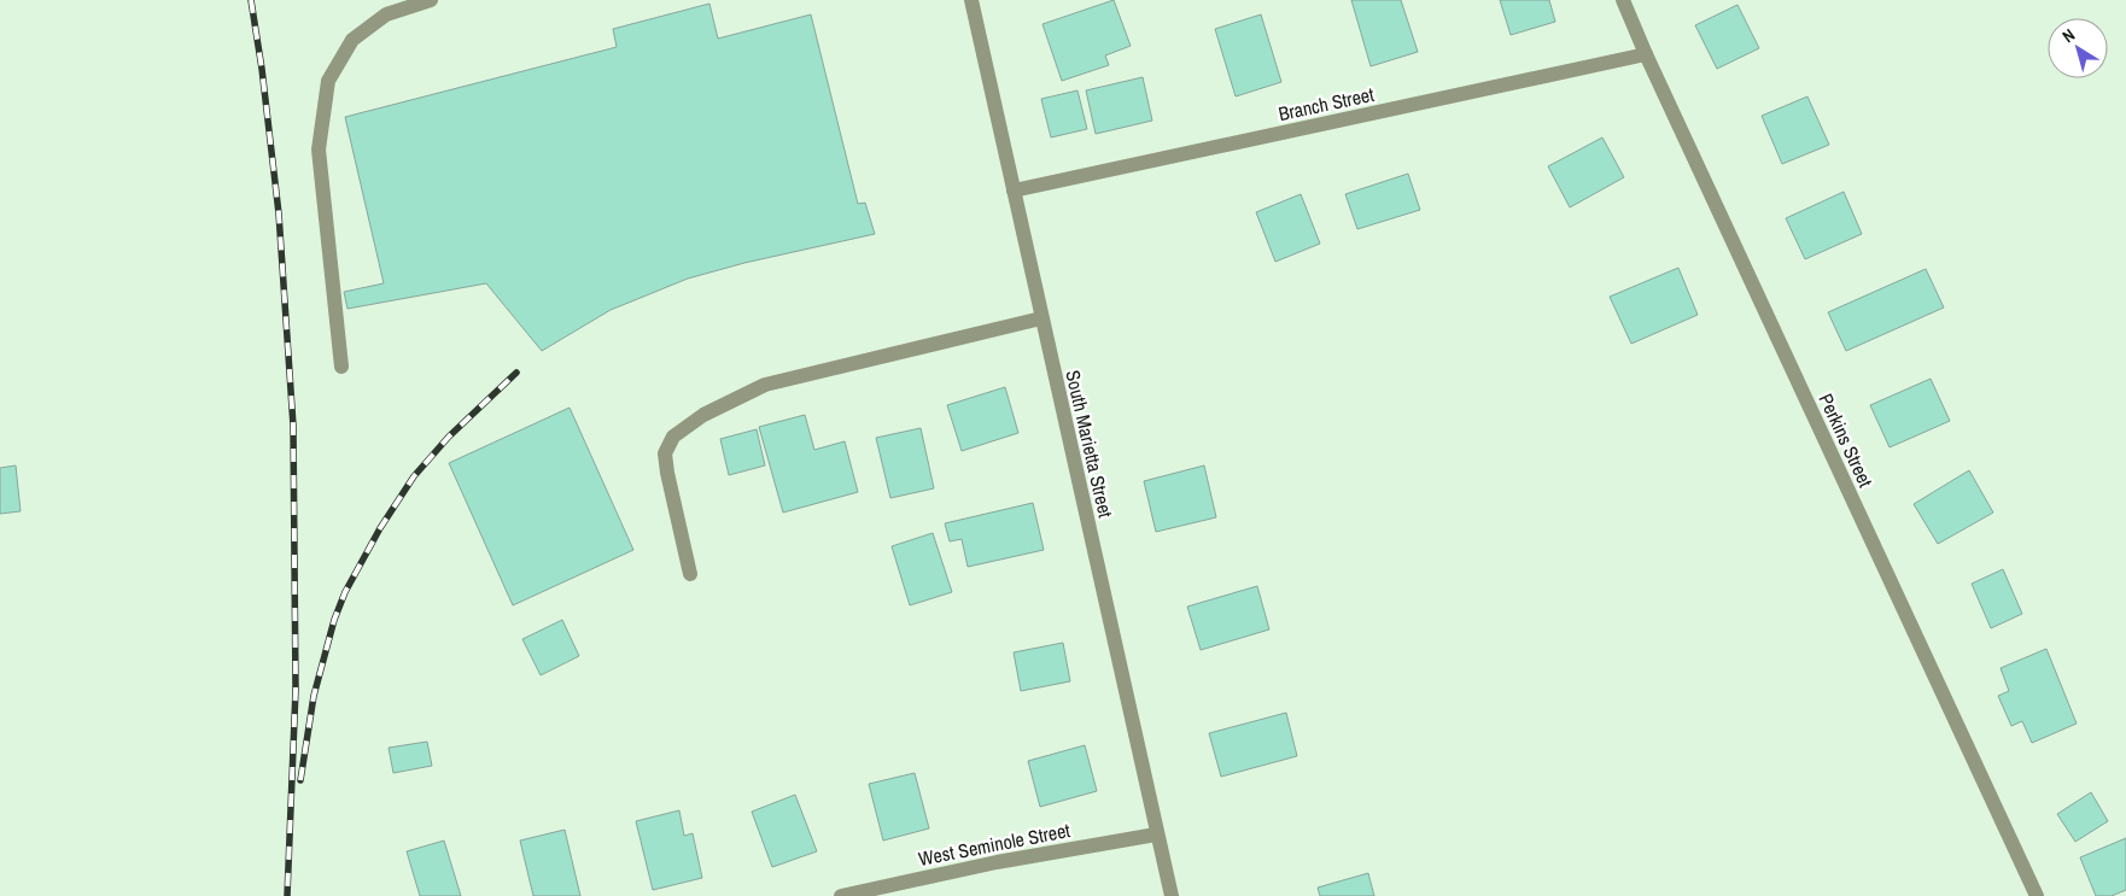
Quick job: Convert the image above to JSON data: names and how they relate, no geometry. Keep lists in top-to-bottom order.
{
  "streets": {
    "street": [
      "Branch Street",
      "Perkins Street",
      "South Marietta Street",
      "West Seminole Street"
    ]
  },
  "crossings": [
    ["Branch Street", "Perkins Street"],
    ["Branch Street", "South Marietta Street"],
    ["South Marietta Street", "West Seminole Street"]
  ],
  "north": "top left"
}
